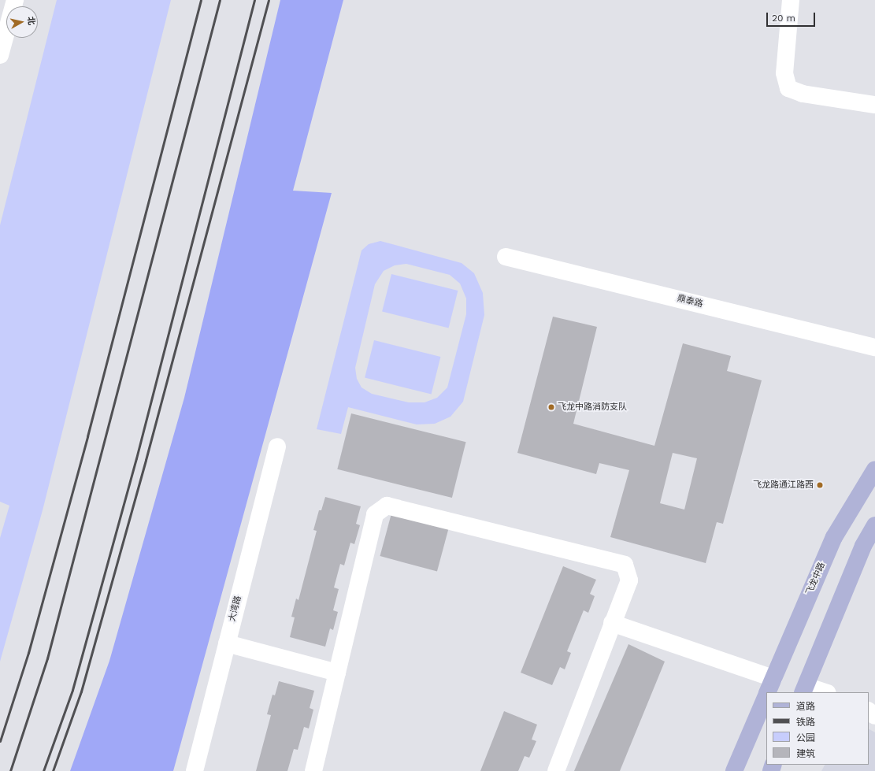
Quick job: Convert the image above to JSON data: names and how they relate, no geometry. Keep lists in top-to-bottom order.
{
  "streets": {
    "main road": ["飞龙中路"],
    "street": ["鼎泰路", "大湾路"]
  },
  "places": ["飞龙中路消防支队", "飞龙路通江路西"],
  "legend": [
    "道路",
    "铁路",
    "公园",
    "建筑"
  ],
  "scale_bar": "20 m",
  "north": "right"
}
